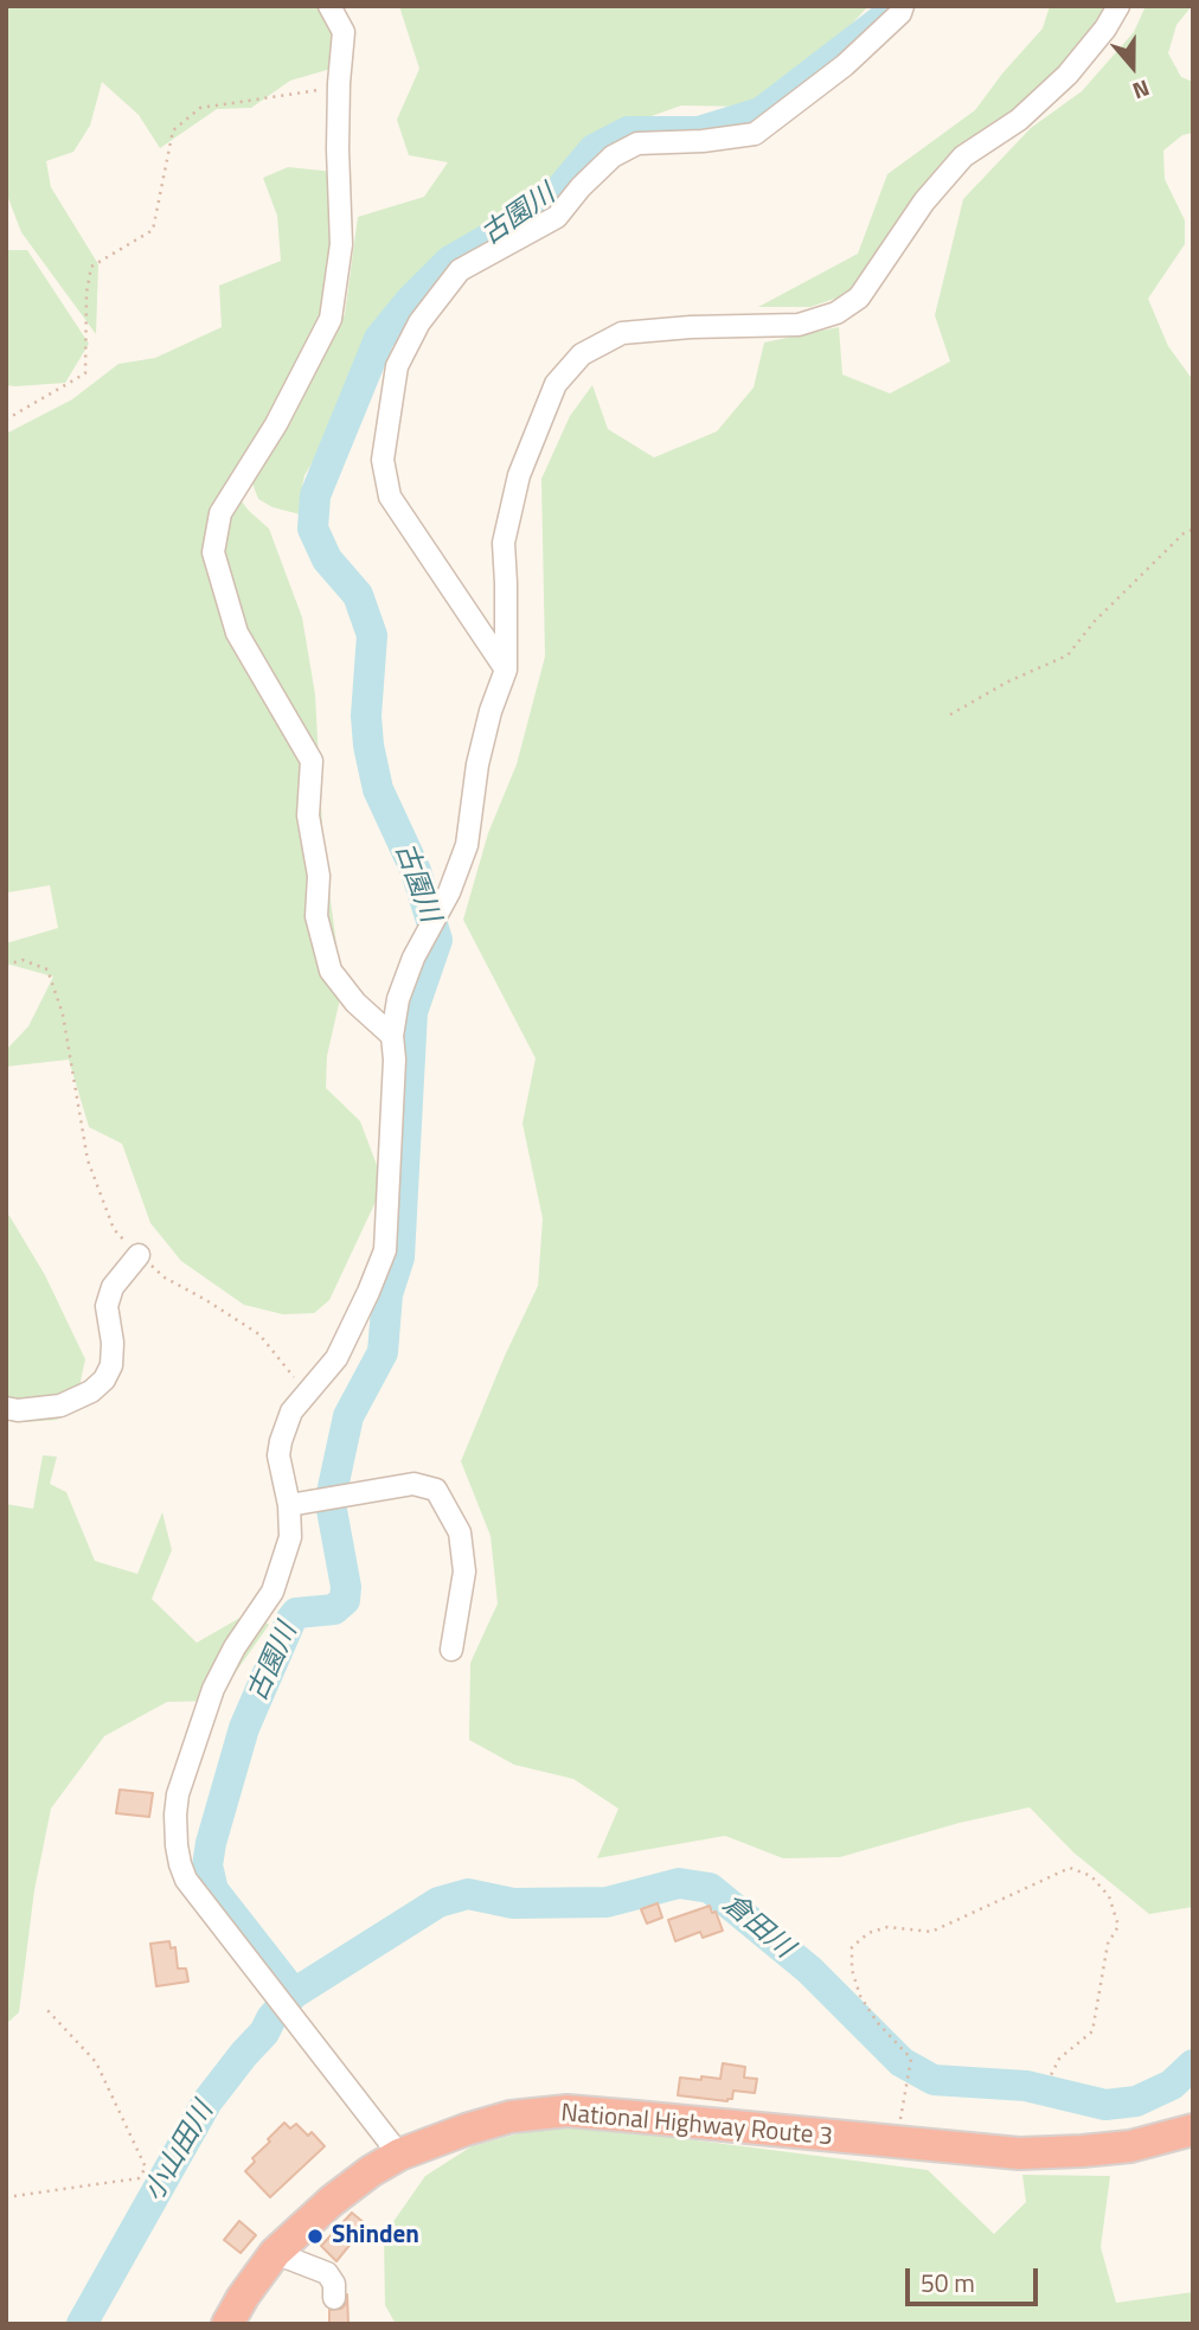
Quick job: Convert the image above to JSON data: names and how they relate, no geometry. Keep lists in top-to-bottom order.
{
  "streets": {
    "highway": ["National Highway Route 3"]
  },
  "water": ["古園川", "倉田川", "小山田川"],
  "places": ["Shinden"],
  "scale_bar": "50 m",
  "north": "bottom"
}
